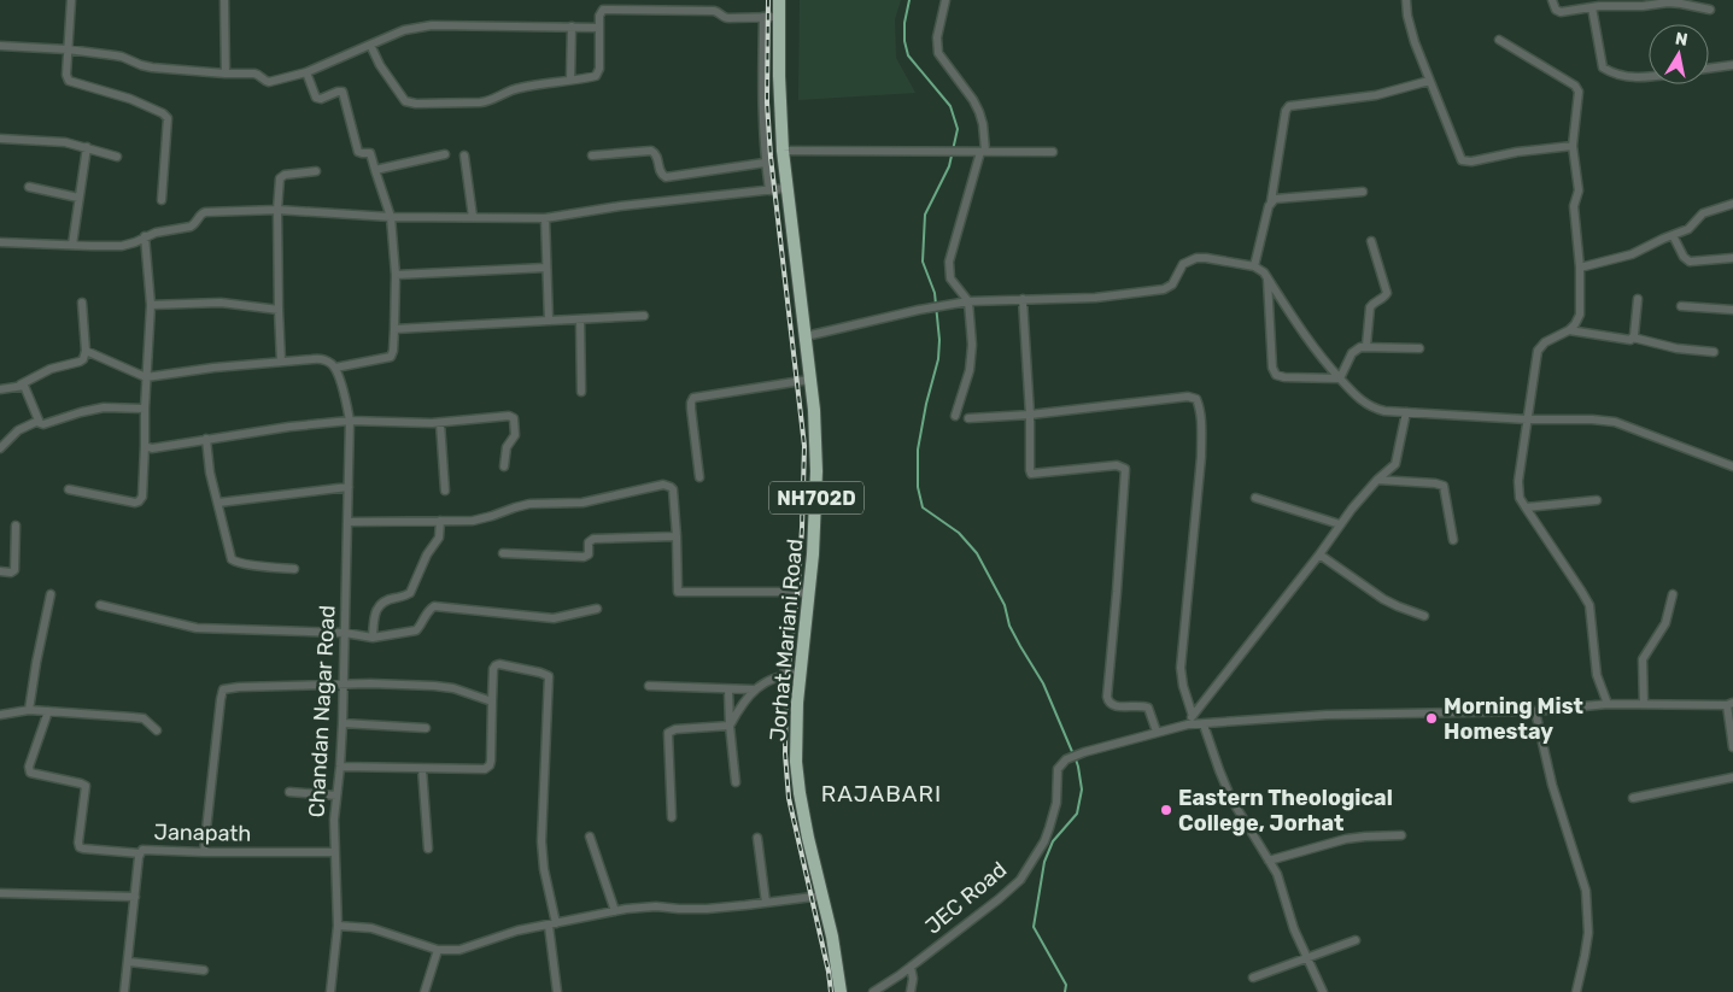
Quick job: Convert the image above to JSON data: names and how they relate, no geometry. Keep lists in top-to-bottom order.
{
  "streets": {
    "highway": ["NH702D", "Jorhat Mariani Road"],
    "street": ["Chandan Nagar Road", "Janapath", "JEC Road"]
  },
  "crossings": [
    ["Chandan Nagar Road", "Janapath"]
  ],
  "districts": ["RAJABARI"],
  "places": ["Morning Mist Homestay", "Eastern Theological College, Jorhat"],
  "north": "top"
}
